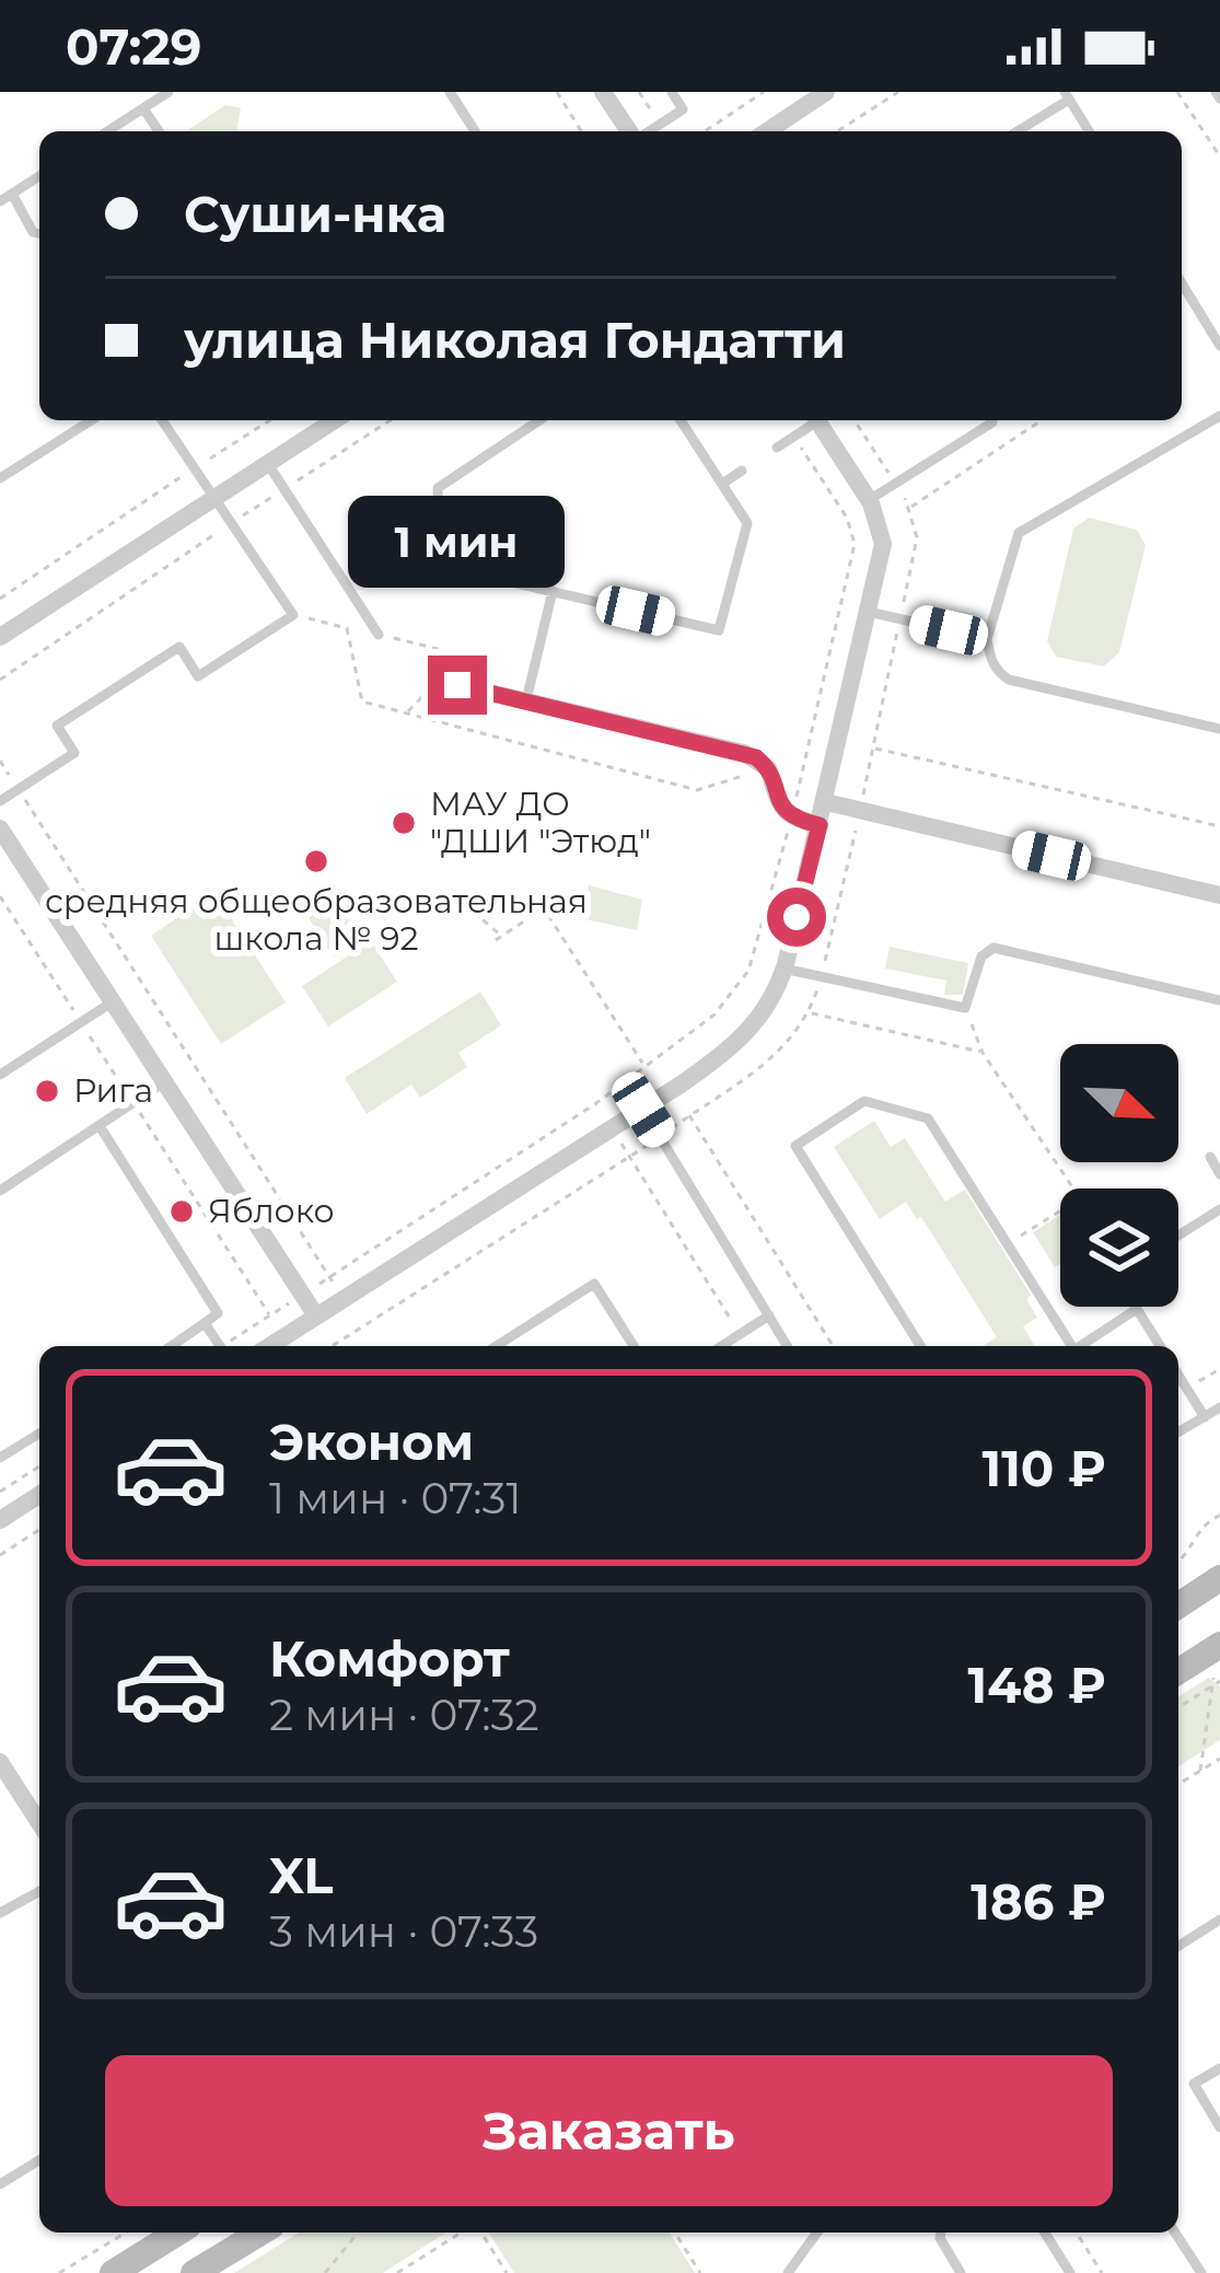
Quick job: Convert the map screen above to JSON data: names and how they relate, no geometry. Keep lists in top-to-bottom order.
{
  "places": [
    "МАУ ДО \"ДШИ \"Этюд\"",
    "средняя общеобразовательная школа № 92",
    "Рига",
    "Яблоко"
  ],
  "north": "bottom right",
  "page": {
    "status": "07:29",
    "banner": ["Суши-нка", "улица Николая Гондатти"],
    "bubble": "1 мин",
    "list": [
      {
        "name": "Эконом",
        "note": "1 мин · 07:31",
        "value": "110 ₽"
      },
      {
        "name": "Комфорт",
        "note": "2 мин · 07:32",
        "value": "148 ₽"
      },
      {
        "name": "XL",
        "note": "3 мин · 07:33",
        "value": "186 ₽"
      }
    ],
    "buttons": "Заказать"
  }
}
